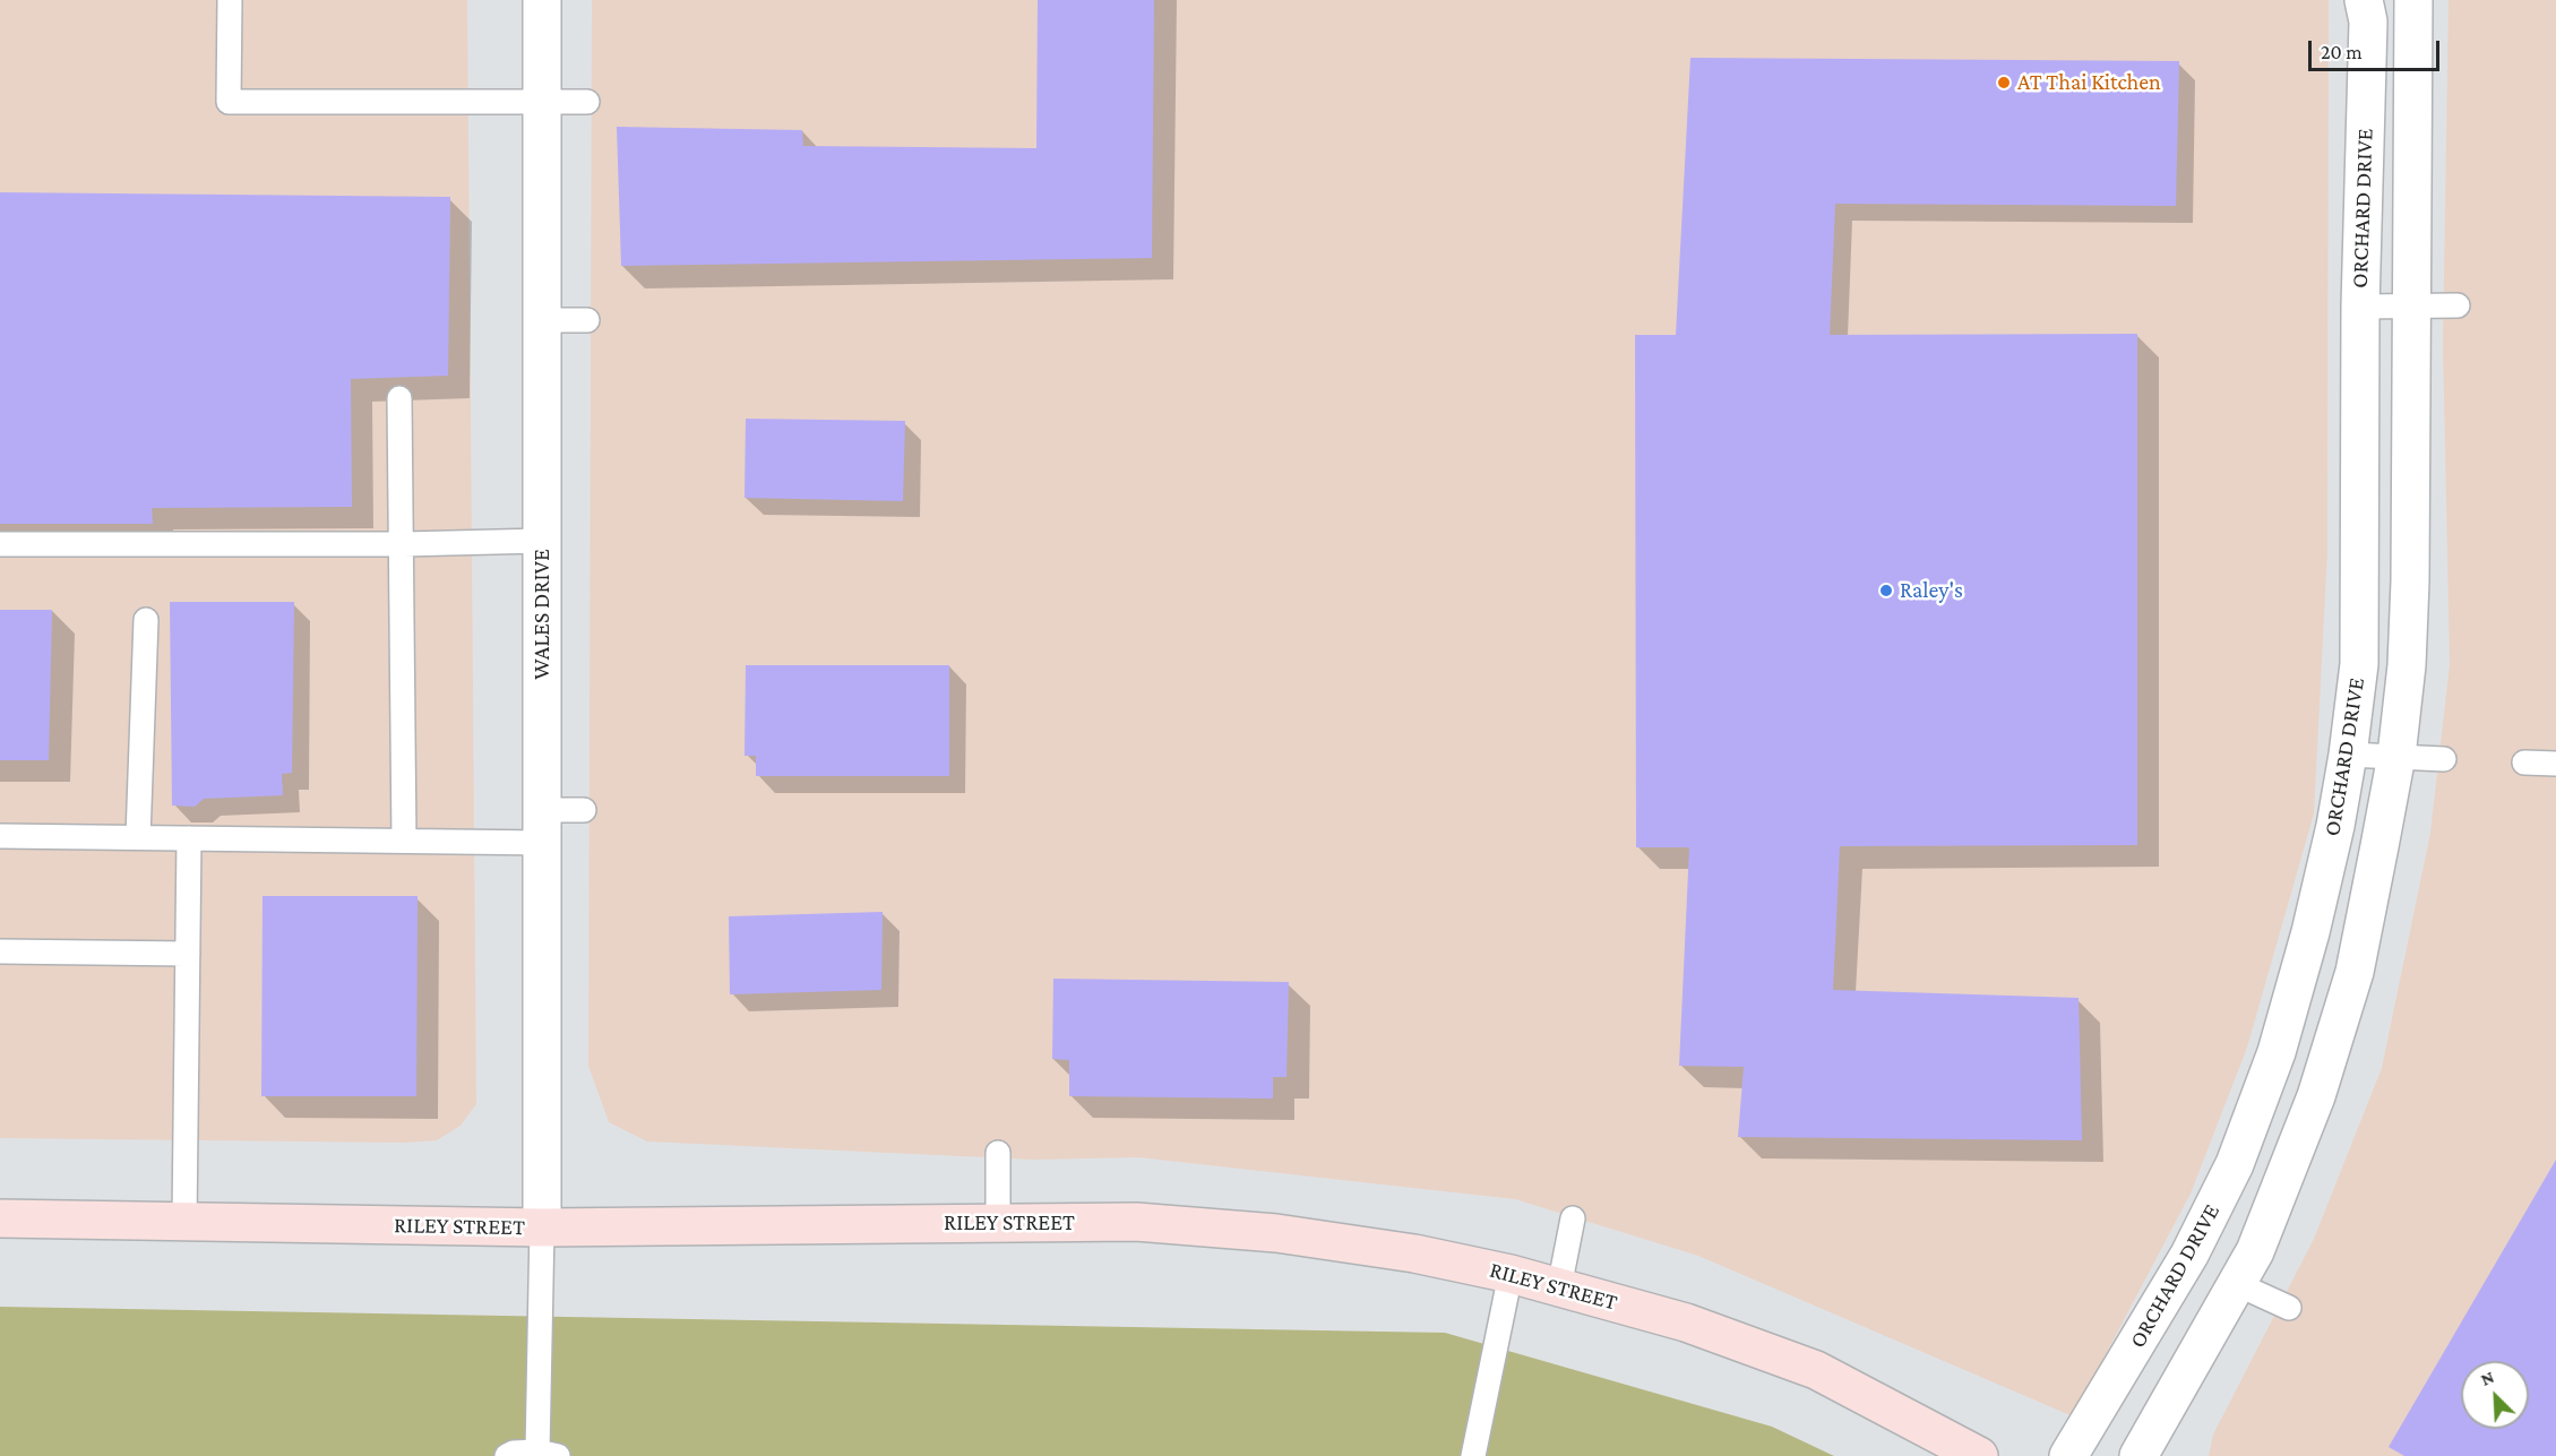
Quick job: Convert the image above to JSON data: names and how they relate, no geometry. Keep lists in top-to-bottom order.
{
  "streets": {
    "main road": ["RILEY STREET"],
    "street": ["ORCHARD DRIVE", "WALES DRIVE"]
  },
  "crossings": [
    ["WALES DRIVE", "RILEY STREET"]
  ],
  "places": ["AT Thai Kitchen", "Raley's"],
  "scale_bar": "20 m",
  "north": "top left"
}
